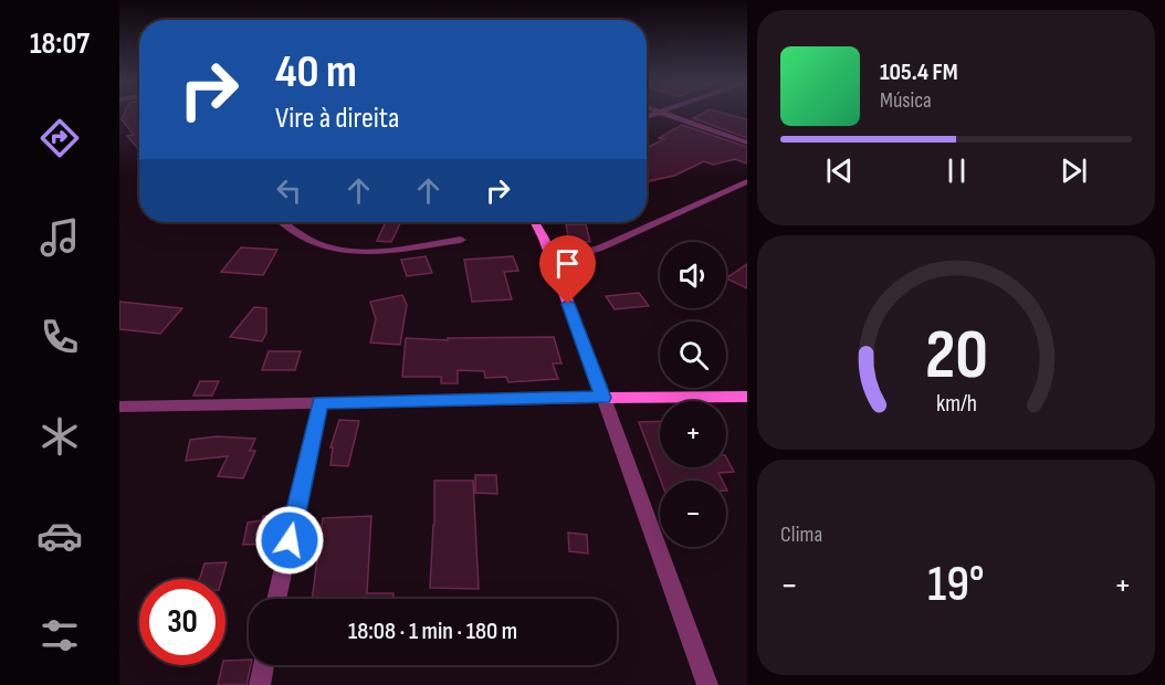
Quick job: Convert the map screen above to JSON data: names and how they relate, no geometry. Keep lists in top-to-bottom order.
{
  "page": {
    "tabs": "18:07",
    "turn": ["40 m", "Vire à direita"],
    "song": ["105.4 FM", "Música"],
    "map_buttons": ["+", "−"],
    "tile": "Clima",
    "heat": ["−", "19°", "+"],
    "limit": "30",
    "trip": "18:08 · 1 min · 180 m",
    "gauge": ["20", "km/h"]
  }
}
